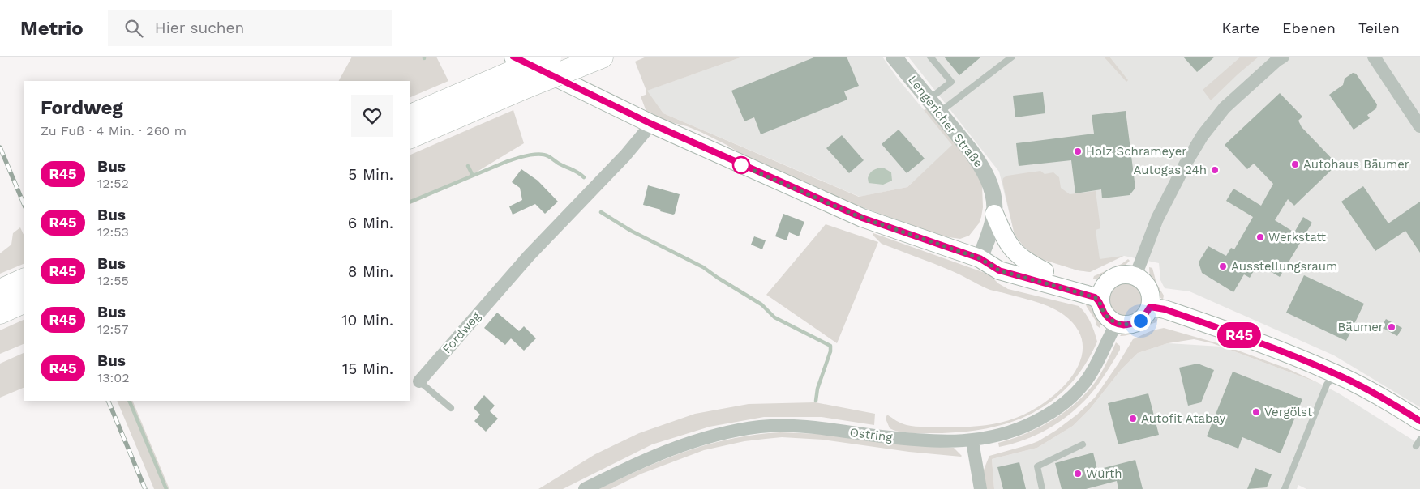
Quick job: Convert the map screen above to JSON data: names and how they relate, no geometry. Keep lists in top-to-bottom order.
{
  "streets": {
    "main road": ["Lengericher Straße"],
    "street": ["Fordweg", "Ostring"]
  },
  "places": [
    "Holz Schrameyer",
    "Autohaus Bäumer",
    "Autogas 24h",
    "Werkstatt",
    "Ausstellungsraum",
    "Bäumer",
    "Vergölst",
    "Autofit Atabay",
    "Würth"
  ],
  "lines": ["bus line R45"],
  "page": {
    "header": "Metrio",
    "search": "Hier suchen",
    "nav": ["Karte", "Ebenen", "Teilen"],
    "on_map": "R45",
    "heading": ["Fordweg", "Zu Fuß · 4 Min. · 260 m"],
    "list": [
      {
        "mark": "R45",
        "name": "Bus",
        "note": "12:52",
        "value": "5 Min."
      },
      {
        "mark": "R45",
        "name": "Bus",
        "note": "12:53",
        "value": "6 Min."
      },
      {
        "mark": "R45",
        "name": "Bus",
        "note": "12:55",
        "value": "8 Min."
      },
      {
        "mark": "R45",
        "name": "Bus",
        "note": "12:57",
        "value": "10 Min."
      },
      {
        "mark": "R45",
        "name": "Bus",
        "note": "13:02",
        "value": "15 Min."
      }
    ]
  }
}
